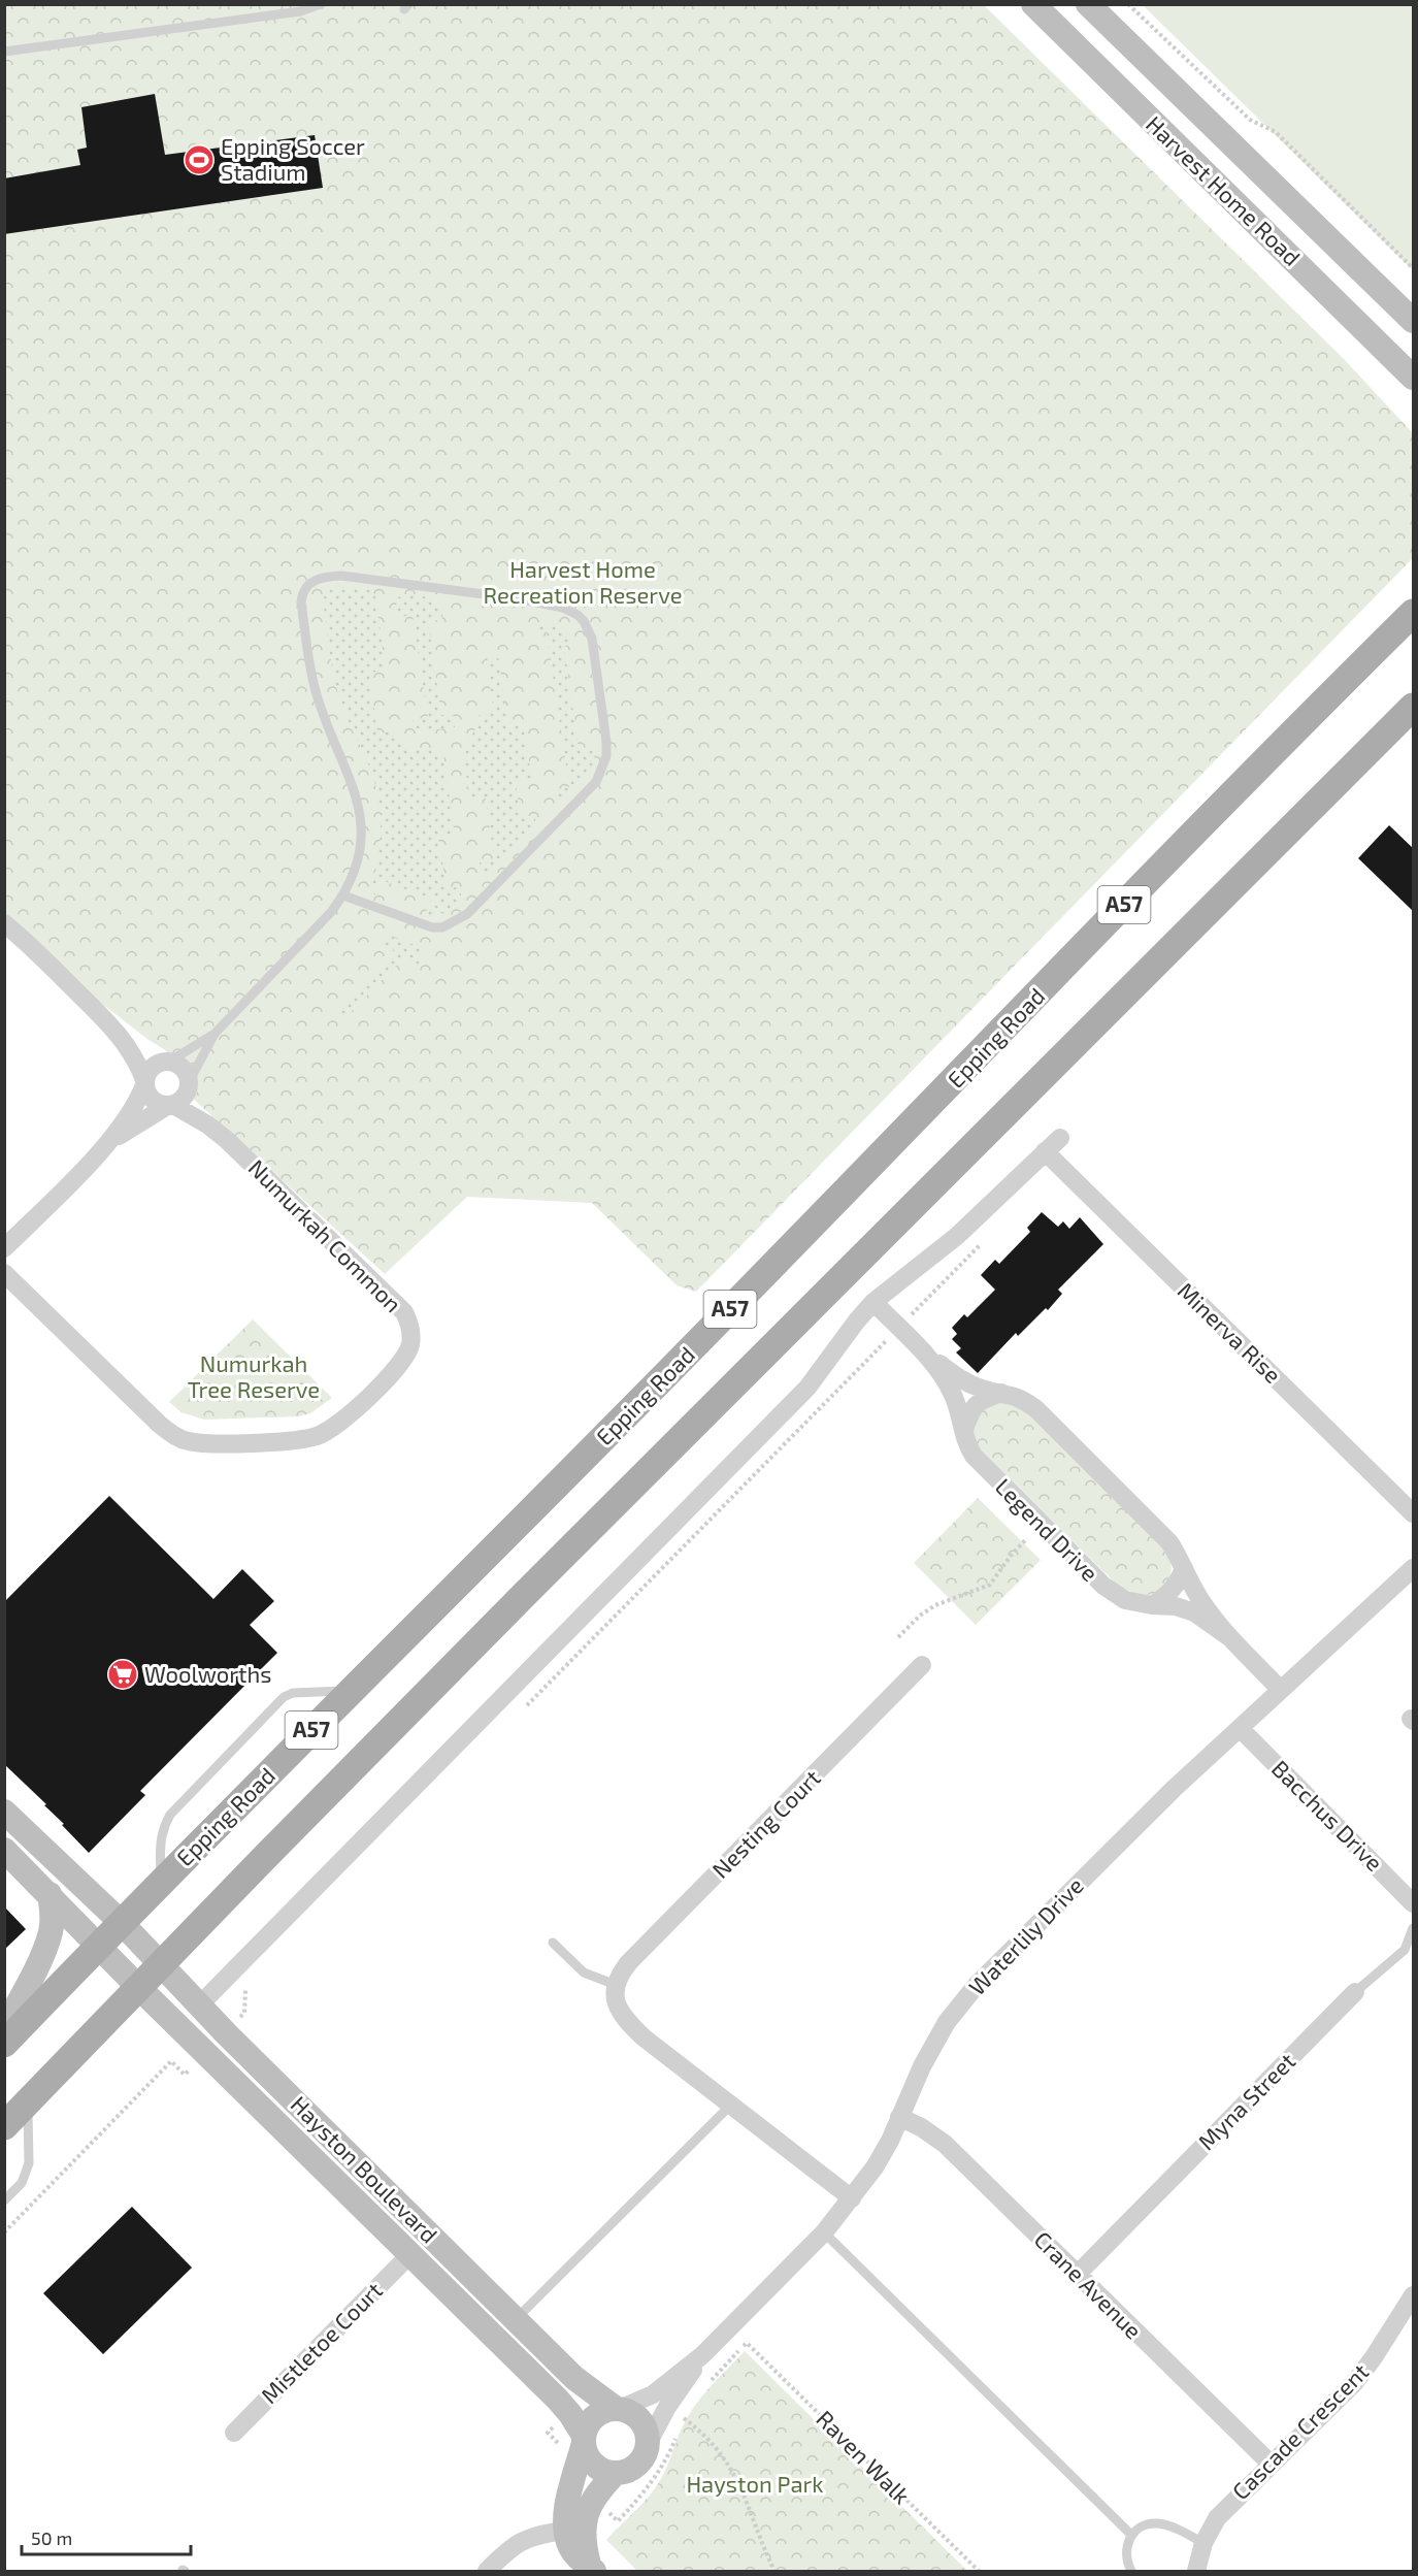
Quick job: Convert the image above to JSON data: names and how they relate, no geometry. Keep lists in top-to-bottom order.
{
  "streets": {
    "main road": ["A57", "Epping Road"],
    "street": [
      "Harvest Home Road",
      "Numurkah Common",
      "Minerva Rise",
      "Legend Drive",
      "Bacchus Drive",
      "Nesting Court",
      "Waterlily Drive",
      "Myna Street",
      "Hayston Boulevard",
      "Crane Avenue",
      "Mistletoe Court",
      "Cascade Crescent"
    ],
    "path": ["Raven Walk"]
  },
  "crossings": [
    ["Epping Road", "Hayston Boulevard"],
    ["Legend Drive", "Waterlily Drive"],
    ["Bacchus Drive", "Waterlily Drive"],
    ["Waterlily Drive", "Hayston Boulevard"],
    ["Waterlily Drive", "Crane Avenue"],
    ["Myna Street", "Crane Avenue"],
    ["Hayston Boulevard", "Mistletoe Court"],
    ["Crane Avenue", "Cascade Crescent"]
  ],
  "parks": ["Harvest Home Recreation Reserve", "Numurkah Tree Reserve", "Hayston Park"],
  "places": {
    "sports": ["Epping Soccer Stadium"],
    "supermarket": ["Woolworths"]
  },
  "scale_bar": "50 m"
}
